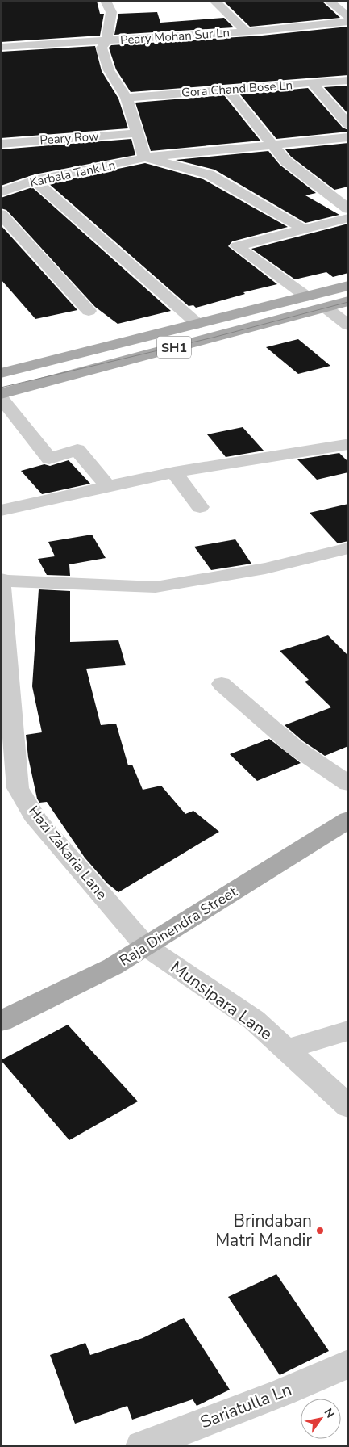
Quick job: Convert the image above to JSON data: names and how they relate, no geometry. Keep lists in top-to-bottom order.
{
  "streets": {
    "main road": ["SH1", "Raja Dinendra Street"],
    "street": [
      "Peary Mohan Sur Ln",
      "Gora Chand Bose Ln",
      "Peary Row",
      "Karbala Tank Ln",
      "Hazi Zakaria Lane",
      "Munsipara Lane",
      "Sariatulla Ln"
    ]
  },
  "crossings": [
    ["Hazi Zakaria Lane", "Raja Dinendra Street"],
    ["Hazi Zakaria Lane", "Munsipara Lane"],
    ["Raja Dinendra Street", "Munsipara Lane"]
  ],
  "places": ["Brindaban Matri Mandir"],
  "north": "top right"
}
